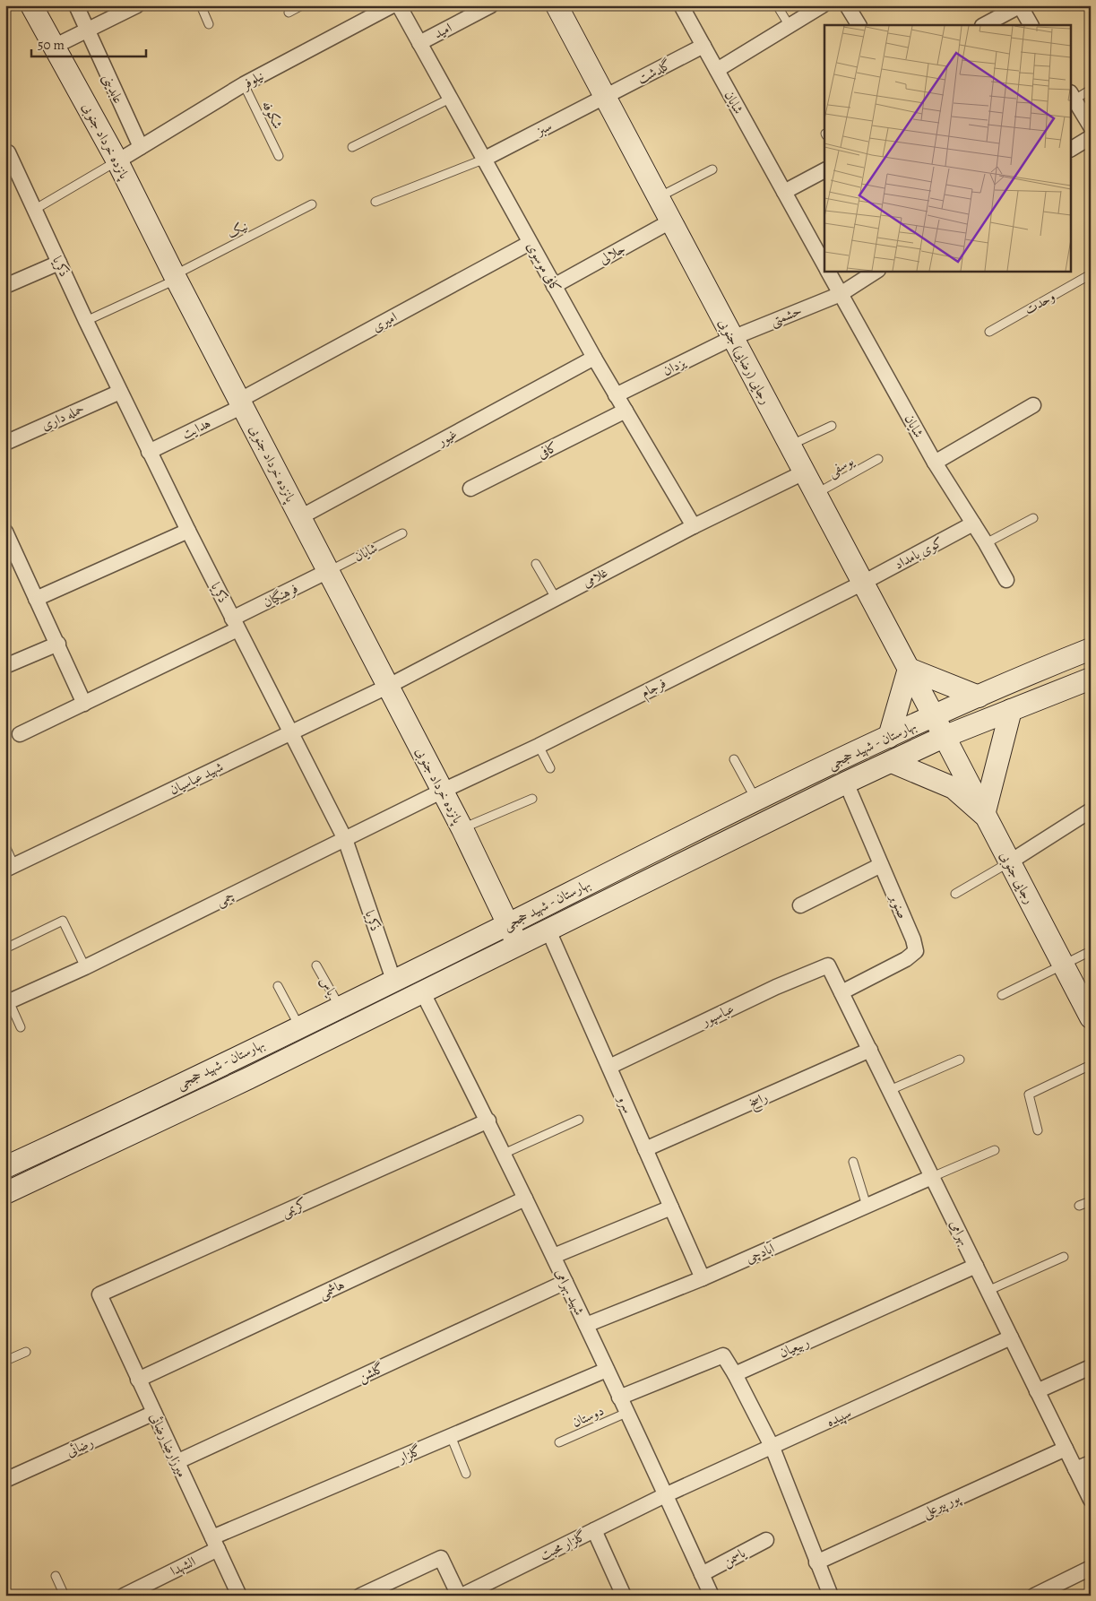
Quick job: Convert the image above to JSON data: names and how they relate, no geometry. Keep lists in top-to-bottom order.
{
  "streets": {
    "street": [
      "امید",
      "گلدشت",
      "نیلوفر",
      "عابدینی",
      "شایان",
      "سبز",
      "پانزده خرداد جنوبی",
      "جلالی",
      "ذکریا",
      "کافی موسوی",
      "حشمتی",
      "امیری",
      "رجایی (رضایی) جنوبی",
      "یزدان",
      "حمله داری",
      "هدایت",
      "غیور",
      "کافی",
      "کوی بامداد",
      "غلامی",
      "فرهنگیان",
      "فرجام",
      "بهارستان - شهید حججی",
      "شهید عباسیان",
      "رجایی جنوبی",
      "چمی",
      "صنوبر",
      "عباسپور",
      "راسخ",
      "سرو",
      "کریمی",
      "بهرامی",
      "آبادچی",
      "هاشمی",
      "شهید بهرامی",
      "ربیعیان",
      "گلشن",
      "سپیده",
      "میرزارضا رضائی",
      "رضائی",
      "گلزار",
      "پور پیرعلی",
      "گلزار محبت",
      "یاسمن",
      "الشهدا"
    ],
    "lane": [
      "شکوفه",
      "نیک",
      "وحدت",
      "یوسفی",
      "یاس",
      "دوستان"
    ]
  },
  "crossings": [
    ["امید", "کافی موسوی"],
    ["گلدشت", "شایان"],
    ["گلدشت", "سبز"],
    ["گلدشت", "رجایی (رضایی) جنوبی"],
    ["نیلوفر", "عابدینی"],
    ["نیلوفر", "شکوفه"],
    ["نیلوفر", "پانزده خرداد جنوبی"],
    ["شایان", "پانزده خرداد جنوبی"],
    ["شایان", "حشمتی"],
    ["شایان", "کوی بامداد"],
    ["شایان", "فرهنگیان"],
    ["سبز", "کافی موسوی"],
    ["سبز", "رجایی (رضایی) جنوبی"],
    ["پانزده خرداد جنوبی", "نیک"],
    ["پانزده خرداد جنوبی", "امیری"],
    ["پانزده خرداد جنوبی", "هدایت"],
    ["پانزده خرداد جنوبی", "غیور"],
    ["پانزده خرداد جنوبی", "غلامی"],
    ["پانزده خرداد جنوبی", "فرهنگیان"],
    ["پانزده خرداد جنوبی", "فرجام"],
    ["پانزده خرداد جنوبی", "بهارستان - شهید حججی"],
    ["پانزده خرداد جنوبی", "شهید عباسیان"],
    ["پانزده خرداد جنوبی", "چمی"],
    ["نیک", "ذکریا"],
    ["جلالی", "کافی موسوی"],
    ["جلالی", "رجایی (رضایی) جنوبی"],
    ["ذکریا", "حمله داری"],
    ["ذکریا", "هدایت"],
    ["ذکریا", "فرهنگیان"],
    ["ذکریا", "بهارستان - شهید حججی"],
    ["ذکریا", "شهید عباسیان"],
    ["ذکریا", "چمی"],
    ["کافی موسوی", "امیری"],
    ["کافی موسوی", "یزدان"],
    ["کافی موسوی", "غیور"],
    ["کافی موسوی", "کافی"],
    ["کافی موسوی", "غلامی"],
    ["حشمتی", "رجایی (رضایی) جنوبی"],
    ["حشمتی", "یزدان"],
    ["امیری", "هدایت"],
    ["رجایی (رضایی) جنوبی", "یزدان"],
    ["رجایی (رضایی) جنوبی", "یوسفی"],
    ["رجایی (رضایی) جنوبی", "کوی بامداد"],
    ["رجایی (رضایی) جنوبی", "غلامی"],
    ["رجایی (رضایی) جنوبی", "فرجام"],
    ["رجایی (رضایی) جنوبی", "بهارستان - شهید حججی"],
    ["رجایی (رضایی) جنوبی", "رجایی جنوبی"],
    ["کوی بامداد", "فرجام"],
    ["غلامی", "شهید عباسیان"],
    ["فرجام", "چمی"],
    ["بهارستان - شهید حججی", "رجایی جنوبی"],
    ["بهارستان - شهید حججی", "صنوبر"],
    ["بهارستان - شهید حججی", "یاس"],
    ["بهارستان - شهید حججی", "سرو"],
    ["بهارستان - شهید حججی", "شهید بهرامی"],
    ["صنوبر", "بهرامی"],
    ["عباسپور", "سرو"],
    ["عباسپور", "بهرامی"],
    ["راسخ", "سرو"],
    ["راسخ", "بهرامی"],
    ["سرو", "آبادچی"],
    ["کریمی", "شهید بهرامی"],
    ["کریمی", "میرزارضا رضائی"],
    ["بهرامی", "آبادچی"],
    ["بهرامی", "ربیعیان"],
    ["بهرامی", "سپیده"],
    ["بهرامی", "پور پیرعلی"],
    ["آبادچی", "شهید بهرامی"],
    ["هاشمی", "شهید بهرامی"],
    ["هاشمی", "میرزارضا رضائی"],
    ["شهید بهرامی", "گلشن"],
    ["شهید بهرامی", "دوستان"],
    ["شهید بهرامی", "سپیده"],
    ["شهید بهرامی", "گلزار"],
    ["شهید بهرامی", "گلزار محبت"],
    ["شهید بهرامی", "یاسمن"],
    ["گلشن", "میرزارضا رضائی"],
    ["سپیده", "گلزار محبت"],
    ["میرزارضا رضائی", "رضائی"],
    ["میرزارضا رضائی", "گلزار"],
    ["میرزارضا رضائی", "الشهدا"],
    ["گلزار", "الشهدا"]
  ],
  "scale_bar": "50 m"
}
